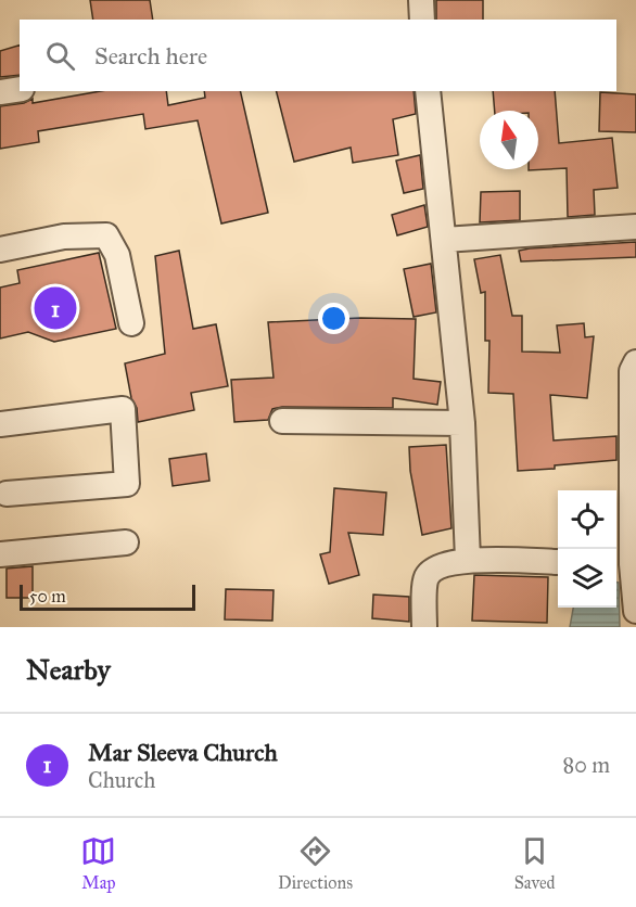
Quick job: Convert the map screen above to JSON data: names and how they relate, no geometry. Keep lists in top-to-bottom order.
{
  "scale_bar": "50 m",
  "north": "top",
  "page": {
    "search": "Search here",
    "pins": "1",
    "scale": "50 m",
    "heading": "Nearby",
    "list": [
      {
        "mark": "1",
        "name": "Mar Sleeva Church",
        "note": "Church",
        "value": "80 m"
      }
    ],
    "nav": ["Map", "Directions", "Saved"]
  }
}
